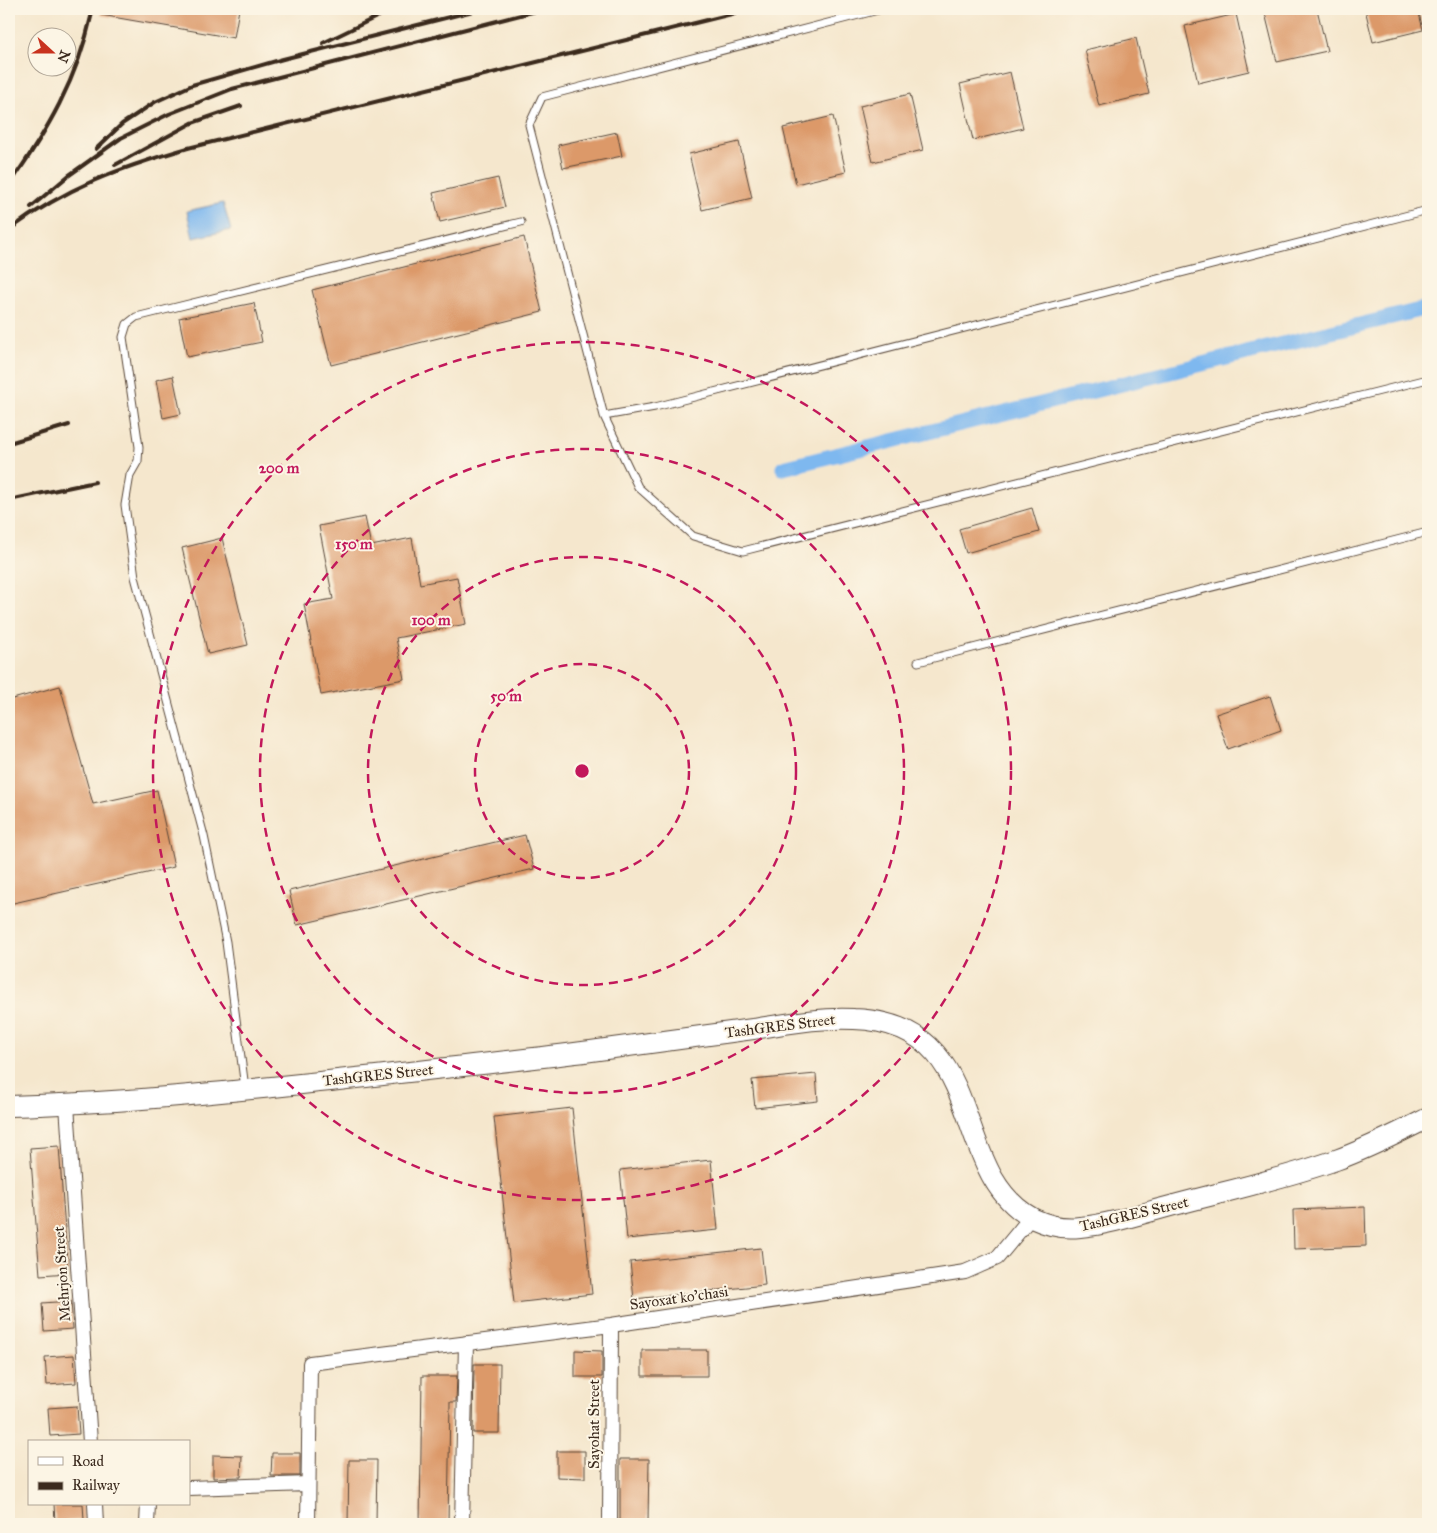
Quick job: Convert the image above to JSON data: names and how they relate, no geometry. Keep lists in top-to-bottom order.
{
  "streets": {
    "main road": ["TashGRES Street"],
    "street": ["Mehrjon Street", "Sayoxat ko'chasi", "Sayohat Street"]
  },
  "crossings": [
    ["TashGRES Street", "Mehrjon Street"],
    ["TashGRES Street", "Sayoxat ko'chasi"],
    ["Sayoxat ko'chasi", "Sayohat Street"]
  ],
  "legend": ["Road", "Railway"],
  "north": "right",
  "rings": [
    "200 m",
    "150 m",
    "100 m",
    "50 m"
  ]
}
